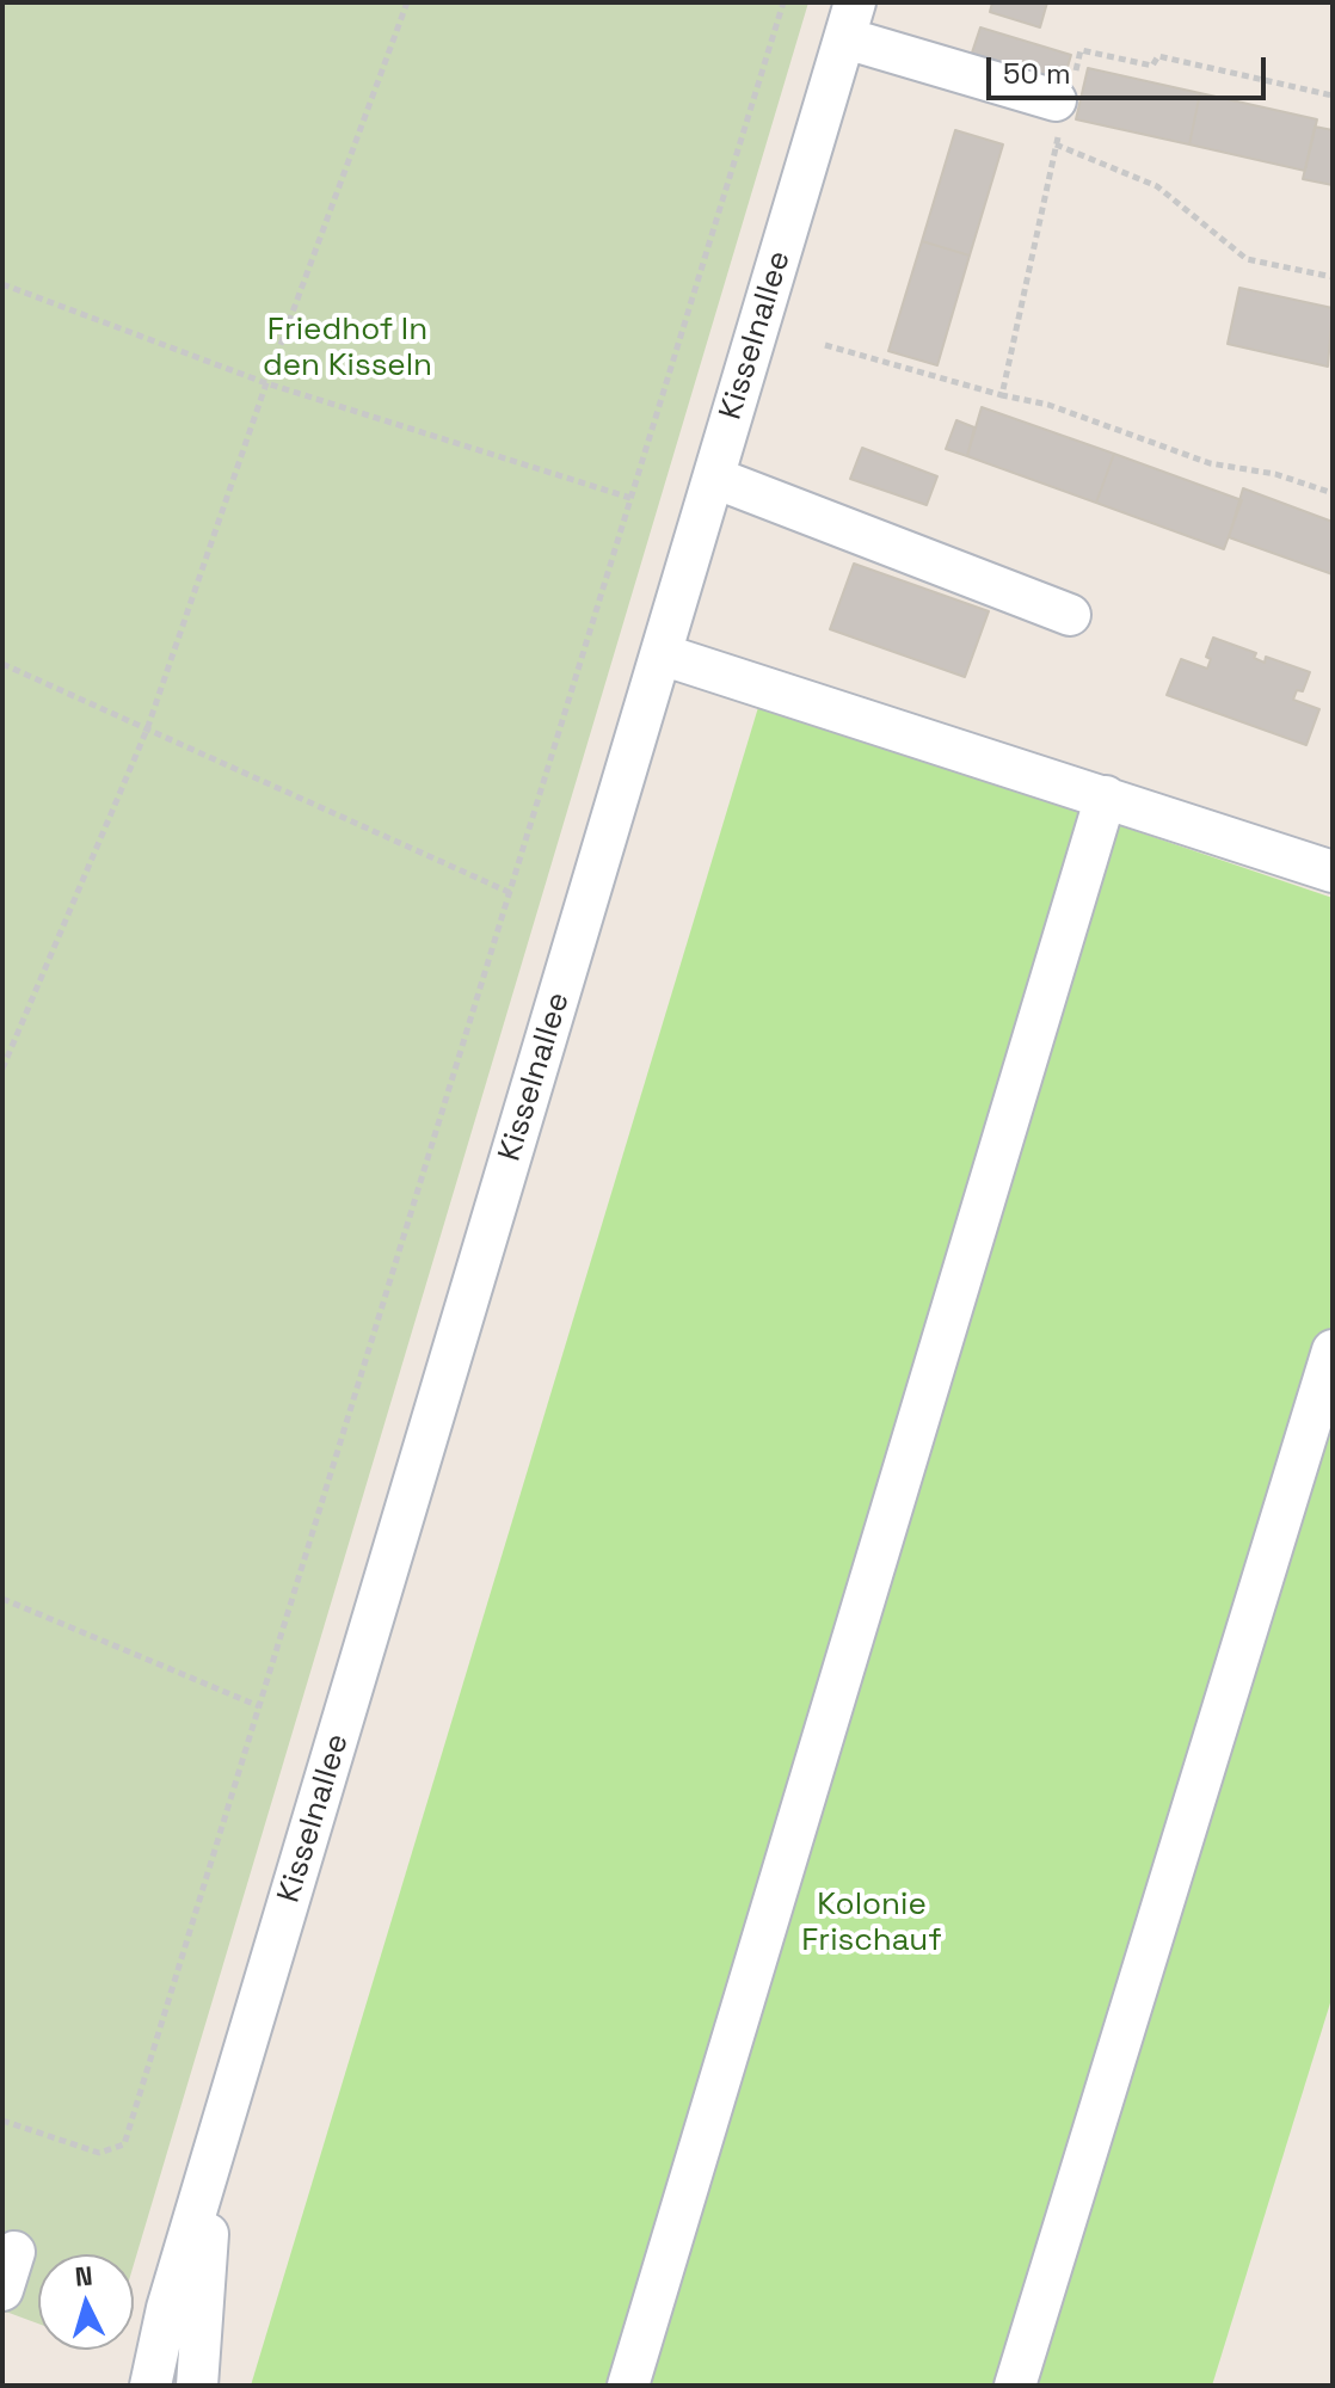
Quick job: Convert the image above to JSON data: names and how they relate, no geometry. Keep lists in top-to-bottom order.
{
  "streets": {
    "street": ["Kisselnallee"]
  },
  "parks": ["Friedhof In den Kisseln", "Kolonie Frischauf"],
  "scale_bar": "50 m",
  "north": "top"
}
